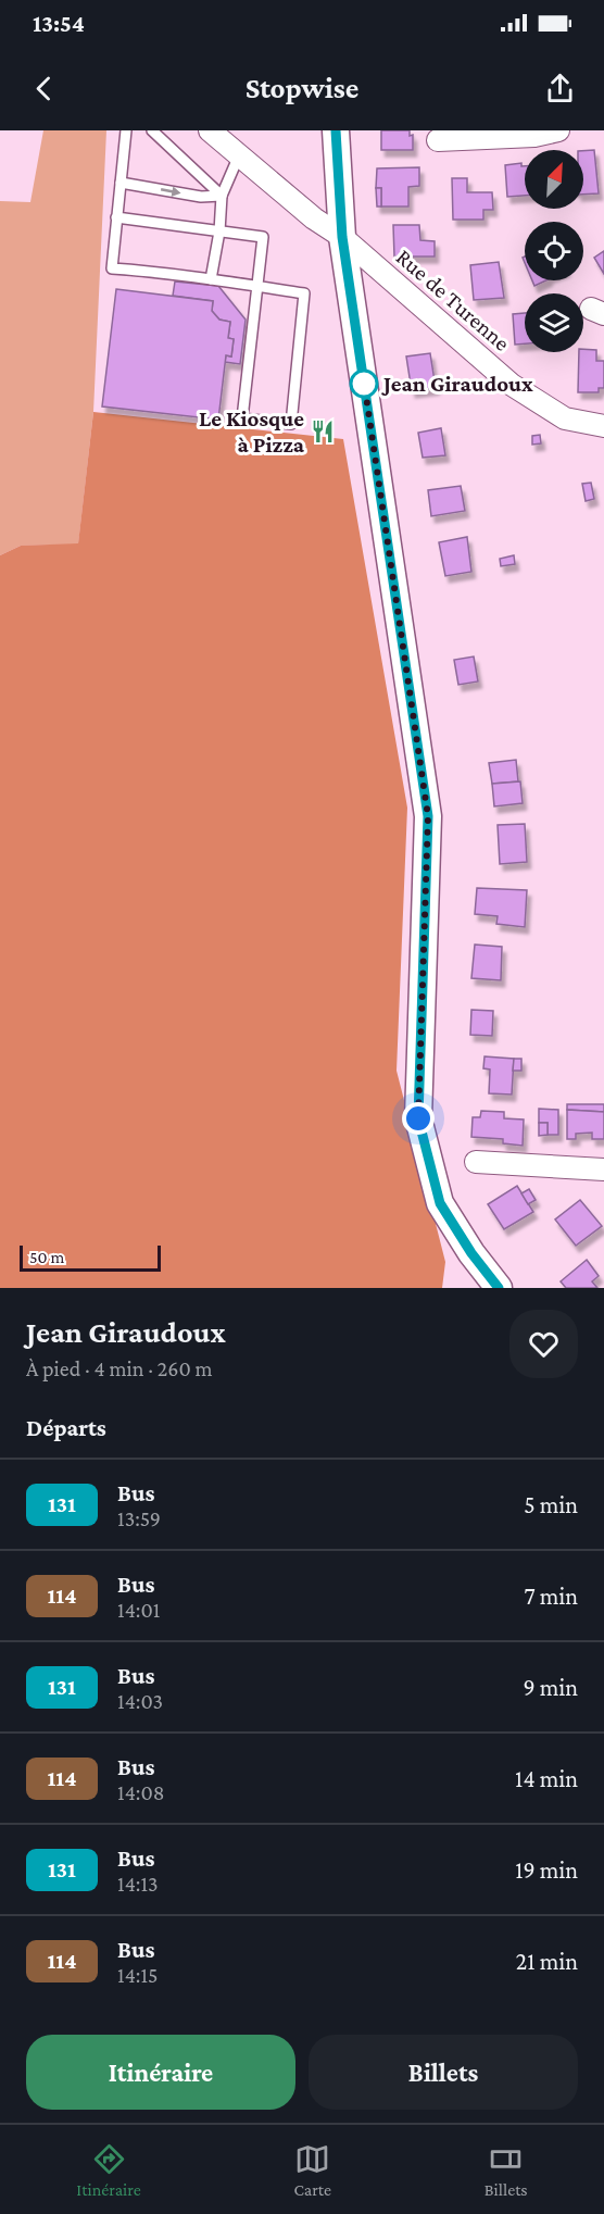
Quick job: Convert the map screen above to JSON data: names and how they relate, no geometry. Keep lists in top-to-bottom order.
{
  "streets": {
    "street": ["Rue de Turenne"]
  },
  "places": {
    "other": ["Jean Giraudoux"],
    "restaurant": ["Le Kiosque à Pizza"]
  },
  "lines": ["bus line 131"],
  "scale_bar": "50 m",
  "north": "top right",
  "page": {
    "status": "13:54",
    "header": "Stopwise",
    "scale": "50 m",
    "heading": [
      ["Jean Giraudoux", "À pied · 4 min · 260 m"],
      "Départs"
    ],
    "list": [
      {
        "mark": "131",
        "name": "Bus",
        "note": "13:59",
        "value": "5 min"
      },
      {
        "mark": "114",
        "name": "Bus",
        "note": "14:01",
        "value": "7 min"
      },
      {
        "mark": "131",
        "name": "Bus",
        "note": "14:03",
        "value": "9 min"
      },
      {
        "mark": "114",
        "name": "Bus",
        "note": "14:08",
        "value": "14 min"
      },
      {
        "mark": "131",
        "name": "Bus",
        "note": "14:13",
        "value": "19 min"
      },
      {
        "mark": "114",
        "name": "Bus",
        "note": "14:15",
        "value": "21 min"
      }
    ],
    "buttons": ["Itinéraire", "Billets"],
    "tabs": ["Itinéraire", "Carte", "Billets"]
  }
}
